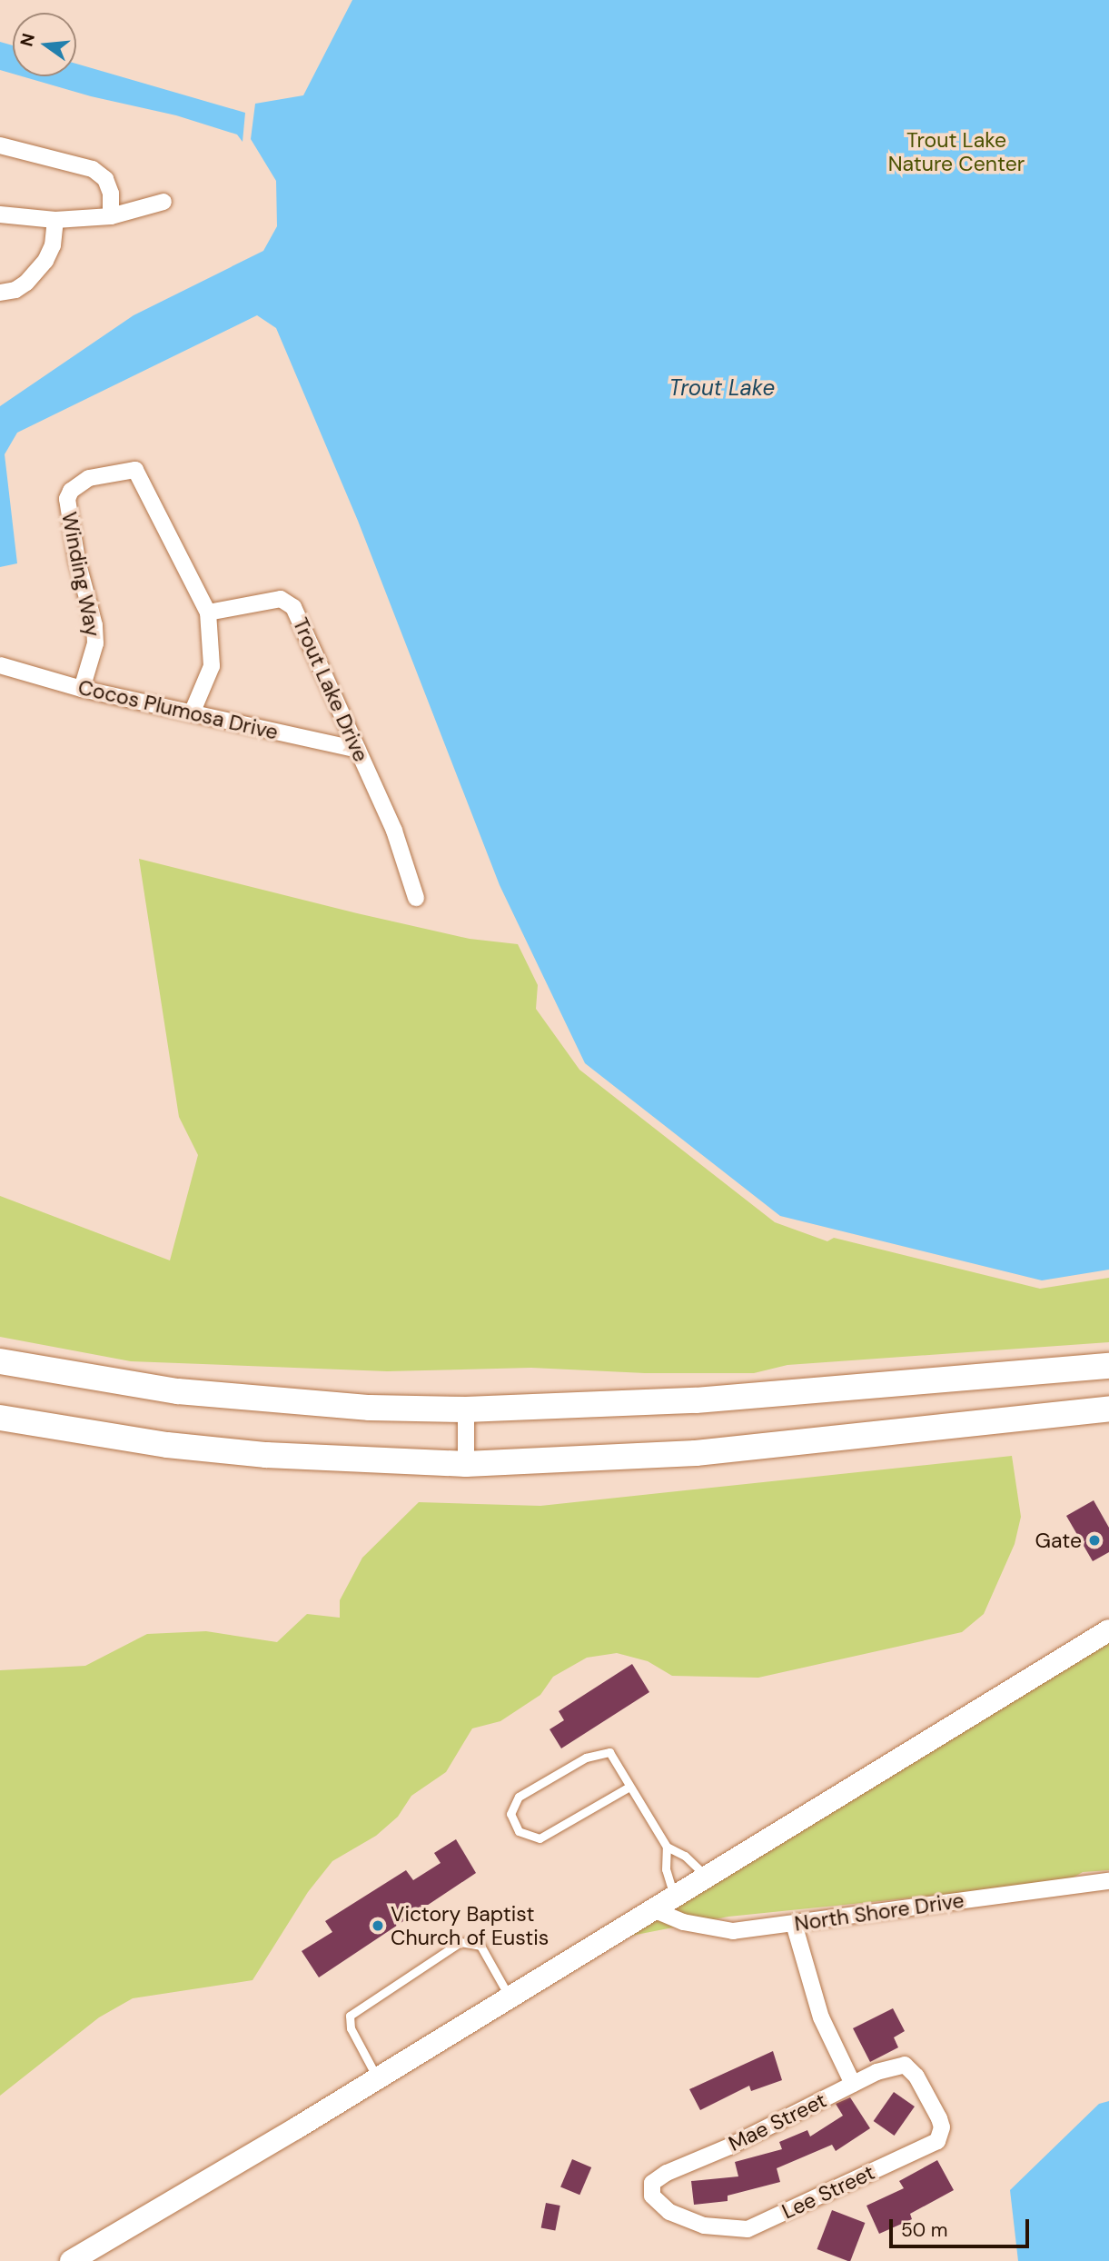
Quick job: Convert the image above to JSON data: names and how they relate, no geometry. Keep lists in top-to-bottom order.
{
  "streets": {
    "street": [
      "Winding Way",
      "Trout Lake Drive",
      "Cocos Plumosa Drive",
      "North Shore Drive",
      "Mae Street",
      "Lee Street"
    ]
  },
  "crossings": [
    ["Winding Way", "Trout Lake Drive"],
    ["Winding Way", "Cocos Plumosa Drive"],
    ["Trout Lake Drive", "Cocos Plumosa Drive"],
    ["Mae Street", "Lee Street"]
  ],
  "water": ["Trout Lake"],
  "parks": ["Trout Lake Nature Center"],
  "places": ["Gate", "Victory Baptist Church of Eustis"],
  "scale_bar": "50 m",
  "north": "left"
}
